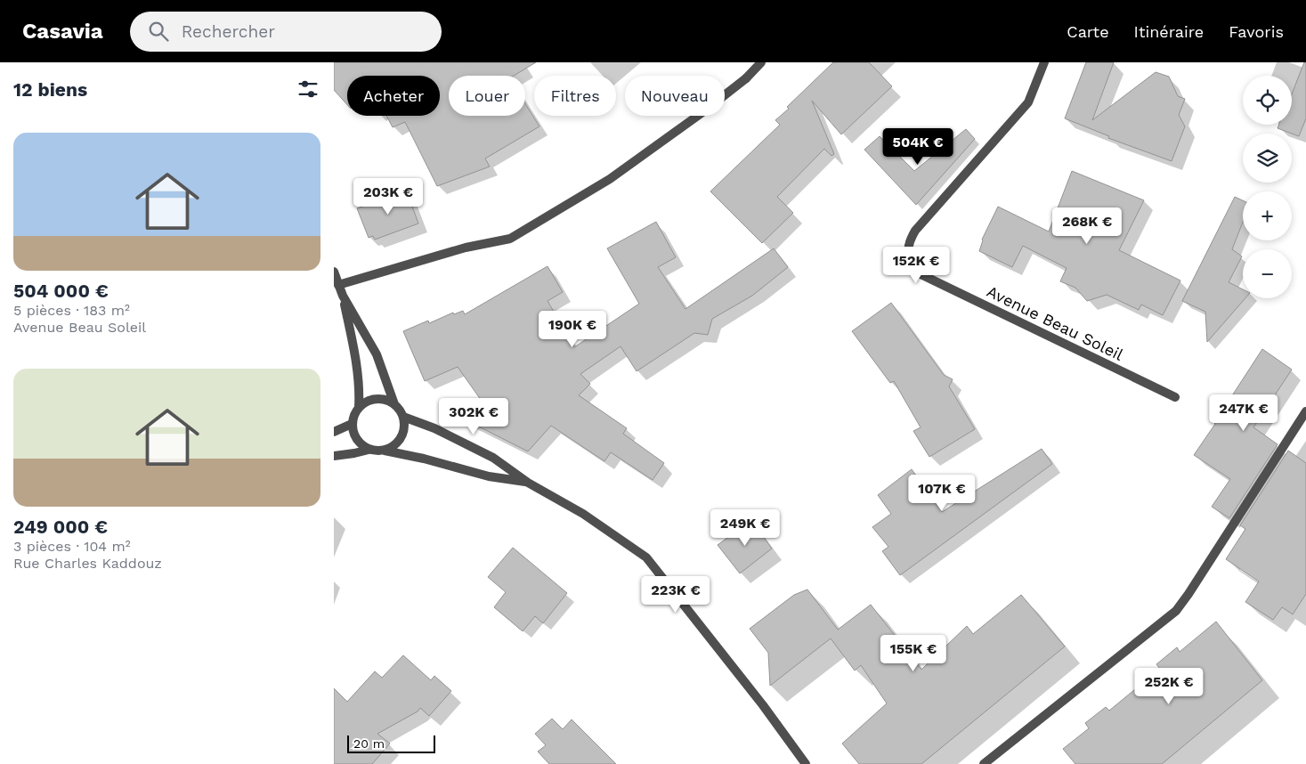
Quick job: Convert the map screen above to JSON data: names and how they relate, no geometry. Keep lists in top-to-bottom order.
{
  "streets": {
    "street": ["Avenue Beau Soleil"]
  },
  "scale_bar": "20 m",
  "page": {
    "header": "Casavia",
    "search": "Rechercher",
    "nav": ["Carte", "Itinéraire", "Favoris"],
    "heading": "12 biens",
    "map_buttons": ["+", "−"],
    "chip": [
      "Acheter",
      "Louer",
      "Filtres",
      "Nouveau"
    ],
    "list": [
      {
        "name": "504 000 €",
        "note": "5 pièces · 183 m² · Avenue Beau Soleil"
      },
      {
        "name": "249 000 €",
        "note": "3 pièces · 104 m² · Rue Charles Kaddouz"
      }
    ],
    "price": [
      "504K €",
      "203K €",
      "268K €",
      "152K €",
      "190K €",
      "247K €",
      "302K €",
      "107K €",
      "249K €",
      "223K €",
      "155K €",
      "252K €"
    ],
    "scale": "20 m"
  }
}
